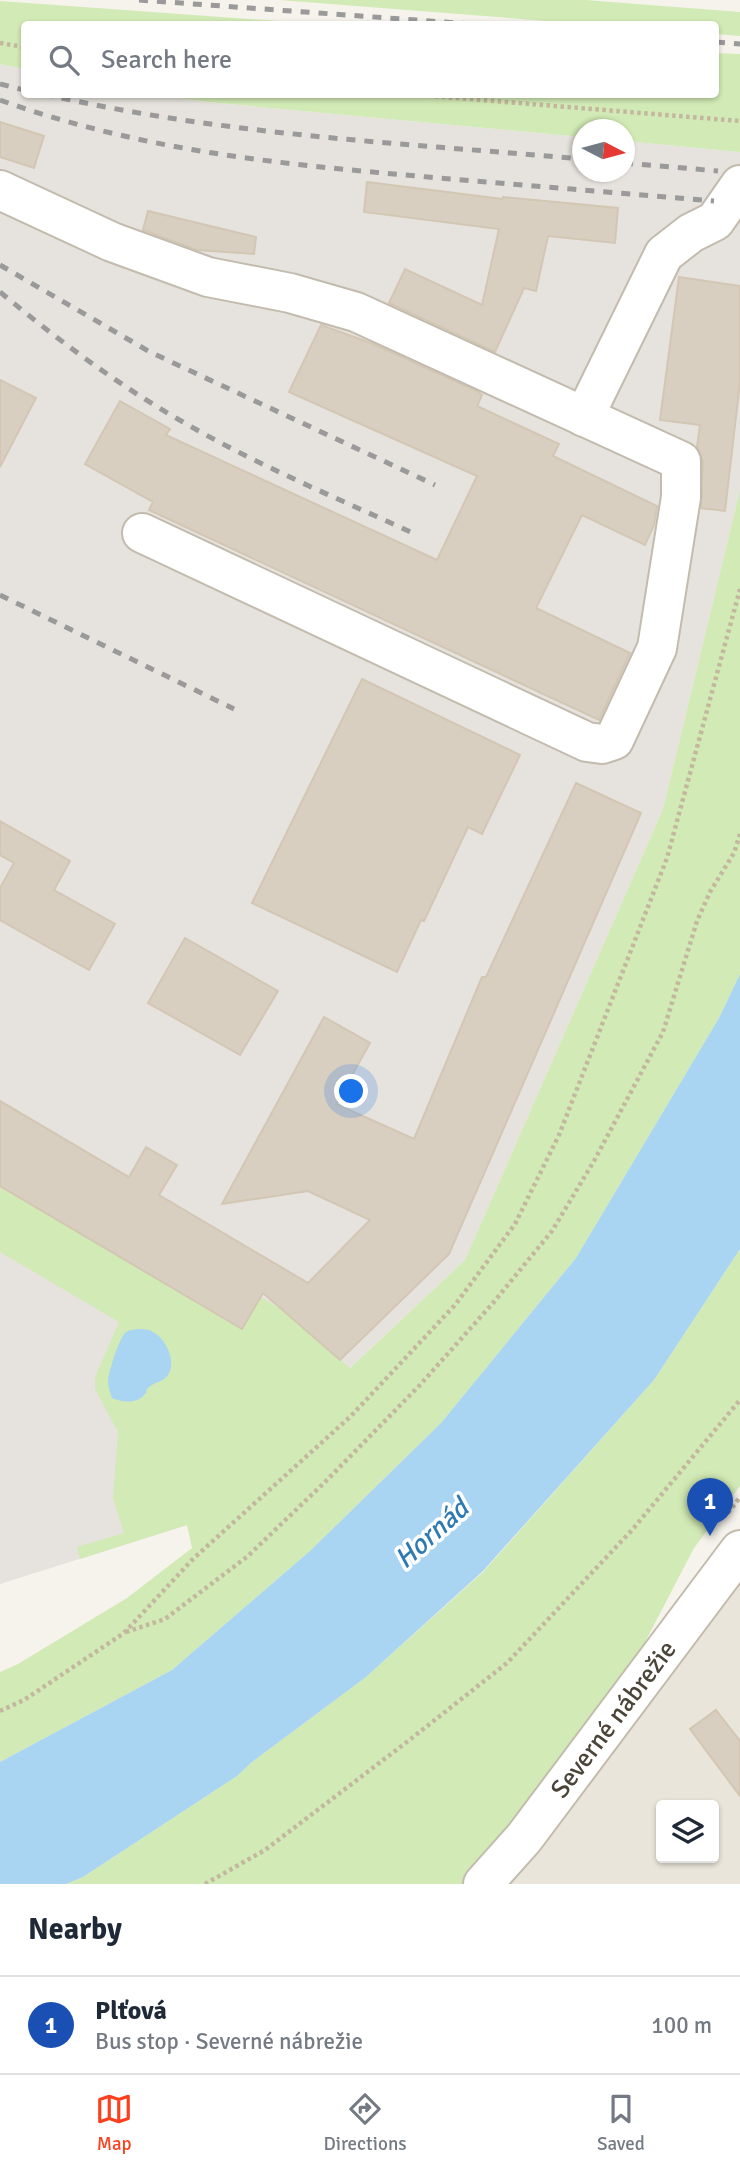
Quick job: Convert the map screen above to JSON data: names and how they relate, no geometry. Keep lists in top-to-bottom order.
{
  "streets": {
    "street": ["Severné nábrežie"]
  },
  "water": ["Hornád"],
  "north": "right",
  "page": {
    "search": "Search here",
    "pins": "1",
    "heading": "Nearby",
    "list": [
      {
        "mark": "1",
        "name": "Plťová",
        "note": "Bus stop · Severné nábrežie",
        "value": "100 m"
      }
    ],
    "nav": ["Map", "Directions", "Saved"]
  }
}
